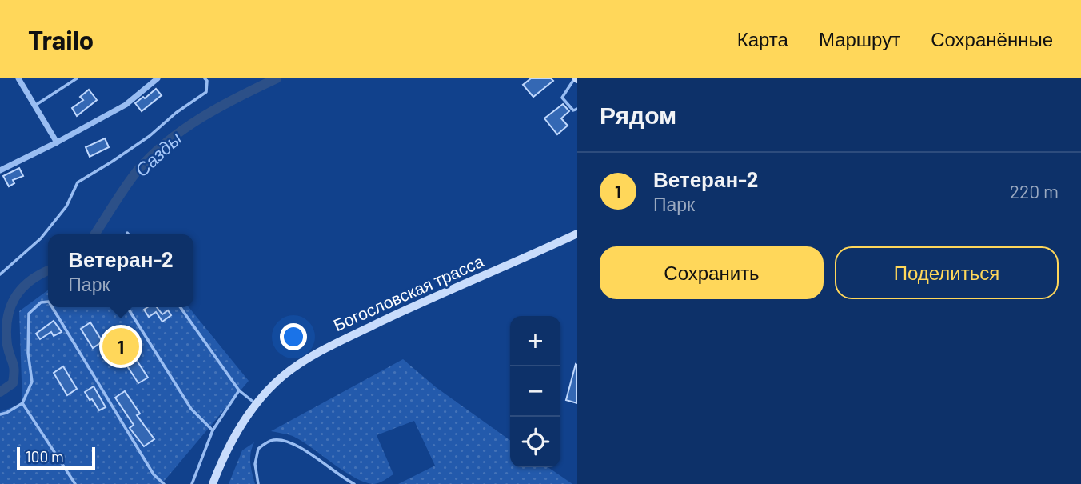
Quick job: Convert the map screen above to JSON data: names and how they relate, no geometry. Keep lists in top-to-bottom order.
{
  "streets": {
    "main road": ["Богословская трасса"]
  },
  "water": ["Сазды"],
  "scale_bar": "100 m",
  "page": {
    "header": "Trailo",
    "nav": ["Карта", "Маршрут", "Сохранённые"],
    "heading": "Рядом",
    "list": [
      {
        "mark": "1",
        "name": "Ветеран-2",
        "note": "Парк",
        "value": "220 m"
      }
    ],
    "buttons": ["Сохранить", "Поделиться"],
    "popup": ["Ветеран-2", "Парк"],
    "map_buttons": ["+", "−"],
    "pins": "1",
    "scale": "100 m"
  }
}
